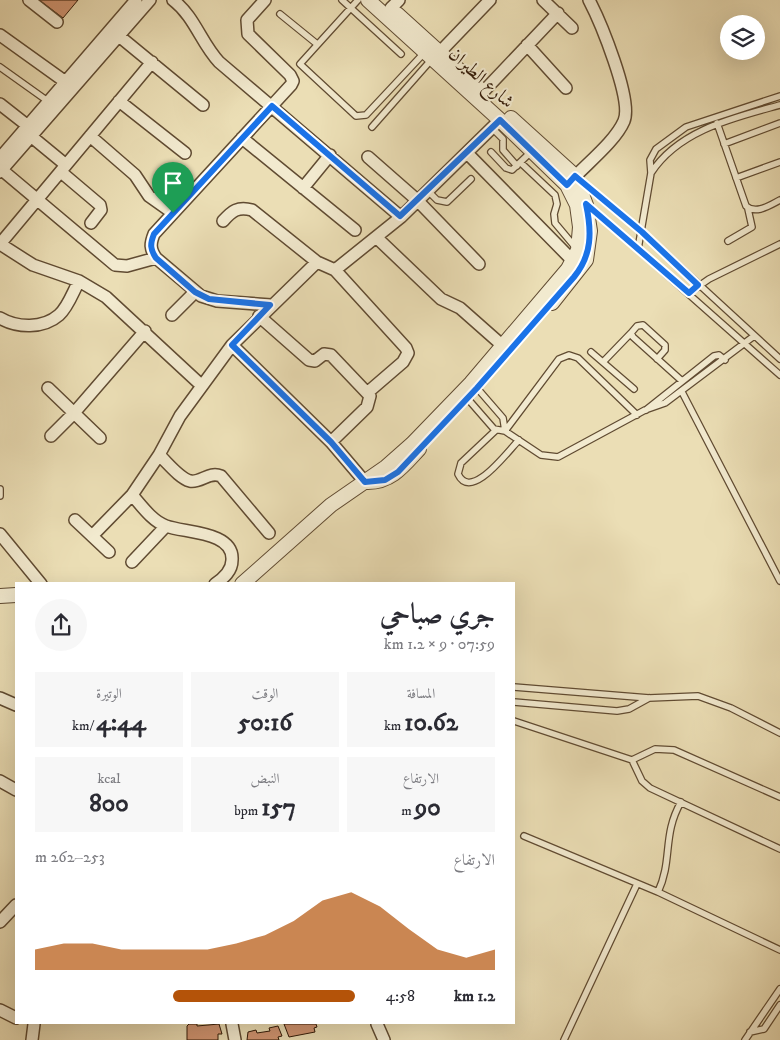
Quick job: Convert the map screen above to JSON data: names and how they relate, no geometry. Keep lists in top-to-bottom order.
{
  "streets": {
    "street": ["شارع الطيران"]
  },
  "page": {
    "heading": ["جري صباحي", "07:59 · 9 × 1.2 km"],
    "stats": [
      ["المسافة", "10.62 km"],
      ["الوقت", "50:16"],
      ["الوتيرة", "4:44 /km"],
      ["الارتفاع", "90 m"],
      ["النبض", "157 bpm"],
      ["kcal", "800"]
    ],
    "chart": ["الارتفاع", "253–262 m"],
    "list": [
      {
        "name": "1.2 km",
        "note": "4:58"
      }
    ]
  }
}
